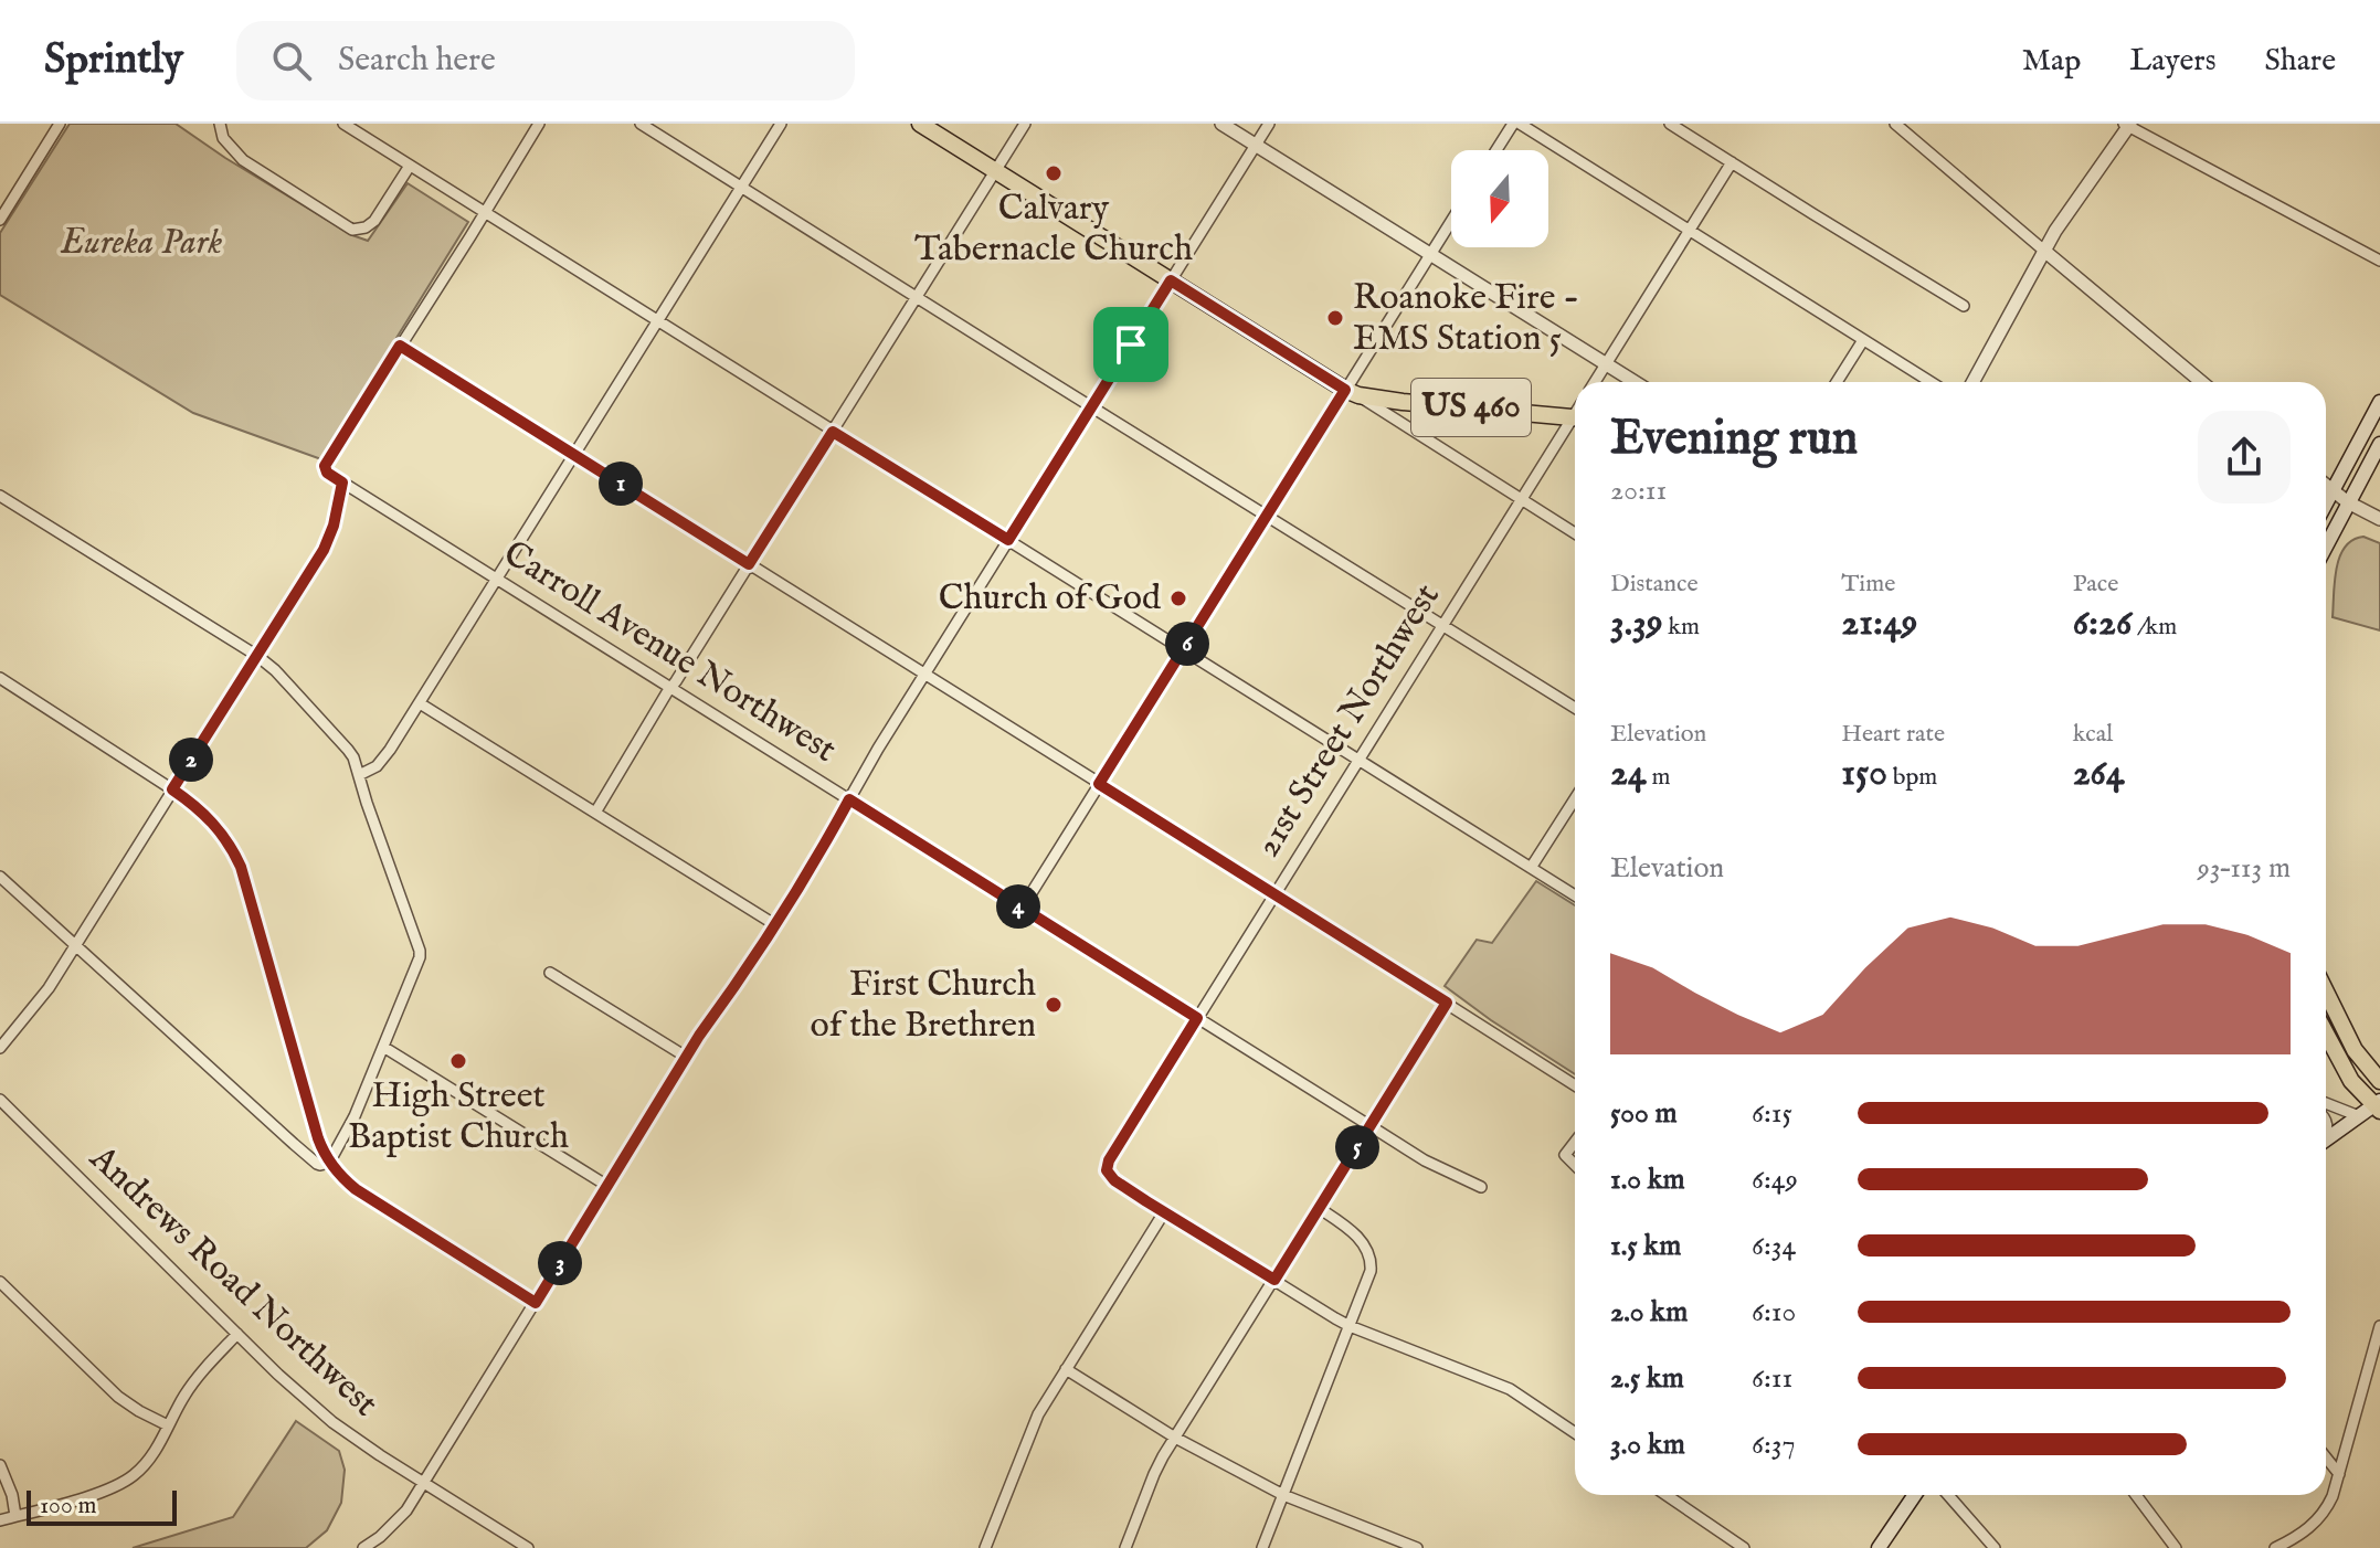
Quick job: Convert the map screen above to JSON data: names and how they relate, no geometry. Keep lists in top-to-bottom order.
{
  "streets": {
    "main road": ["US 460"],
    "street": ["Carroll Avenue Northwest", "21st Street Northwest", "Andrews Road Northwest"]
  },
  "crossings": [
    ["Carroll Avenue Northwest", "21st Street Northwest"]
  ],
  "parks": ["Eureka Park"],
  "places": [
    "Calvary Tabernacle Church",
    "Roanoke Fire - EMS Station 5",
    "Church of God",
    "First Church of the Brethren",
    "High Street Baptist Church"
  ],
  "scale_bar": "100 m",
  "north": "bottom",
  "page": {
    "header": "Sprintly",
    "search": "Search here",
    "nav": ["Map", "Layers", "Share"],
    "heading": ["Evening run", "20:11"],
    "pins": [
      "1",
      "6",
      "2",
      "4",
      "5",
      "3"
    ],
    "stats": [
      ["Distance", "3.39 km"],
      ["Time", "21:49"],
      ["Pace", "6:26 /km"],
      ["Elevation", "24 m"],
      ["Heart rate", "150 bpm"],
      ["kcal", "264"]
    ],
    "chart": ["Elevation", "93–113 m"],
    "list": [
      {
        "name": "500 m",
        "note": "6:15"
      },
      {
        "name": "1.0 km",
        "note": "6:49"
      },
      {
        "name": "1.5 km",
        "note": "6:34"
      },
      {
        "name": "2.0 km",
        "note": "6:10"
      },
      {
        "name": "2.5 km",
        "note": "6:11"
      },
      {
        "name": "3.0 km",
        "note": "6:37"
      }
    ],
    "scale": "100 m"
  }
}
